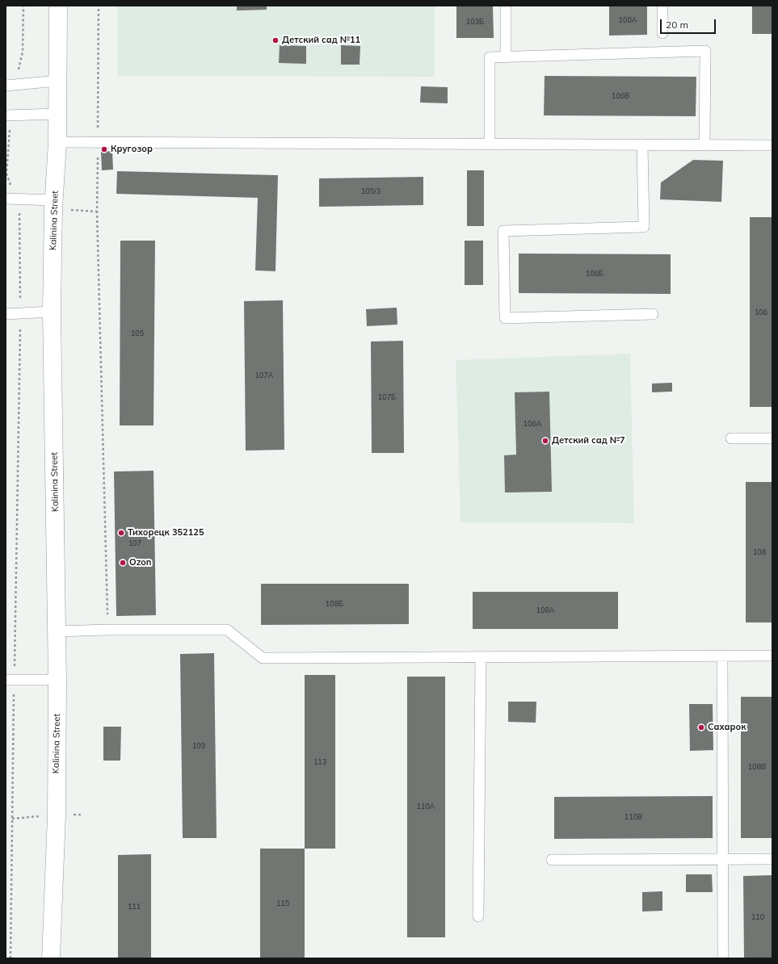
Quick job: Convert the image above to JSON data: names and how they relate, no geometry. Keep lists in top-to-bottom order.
{
  "streets": {
    "street": ["Kalinina Street"]
  },
  "places": [
    "Детский сад №11",
    "Кругозор",
    "Детский сад №7",
    "Тихорецк 352125",
    "Ozon",
    "Сахарок"
  ],
  "house_numbers": [
    "100А",
    "103Б",
    "106В",
    "105/3",
    "106Б",
    "106",
    "105",
    "107А",
    "107Б",
    "106А",
    "107",
    "108",
    "108Б",
    "108А",
    "109",
    "113",
    "108В",
    "110А",
    "110В",
    "115",
    "111",
    "110"
  ],
  "scale_bar": "20 m"
}
